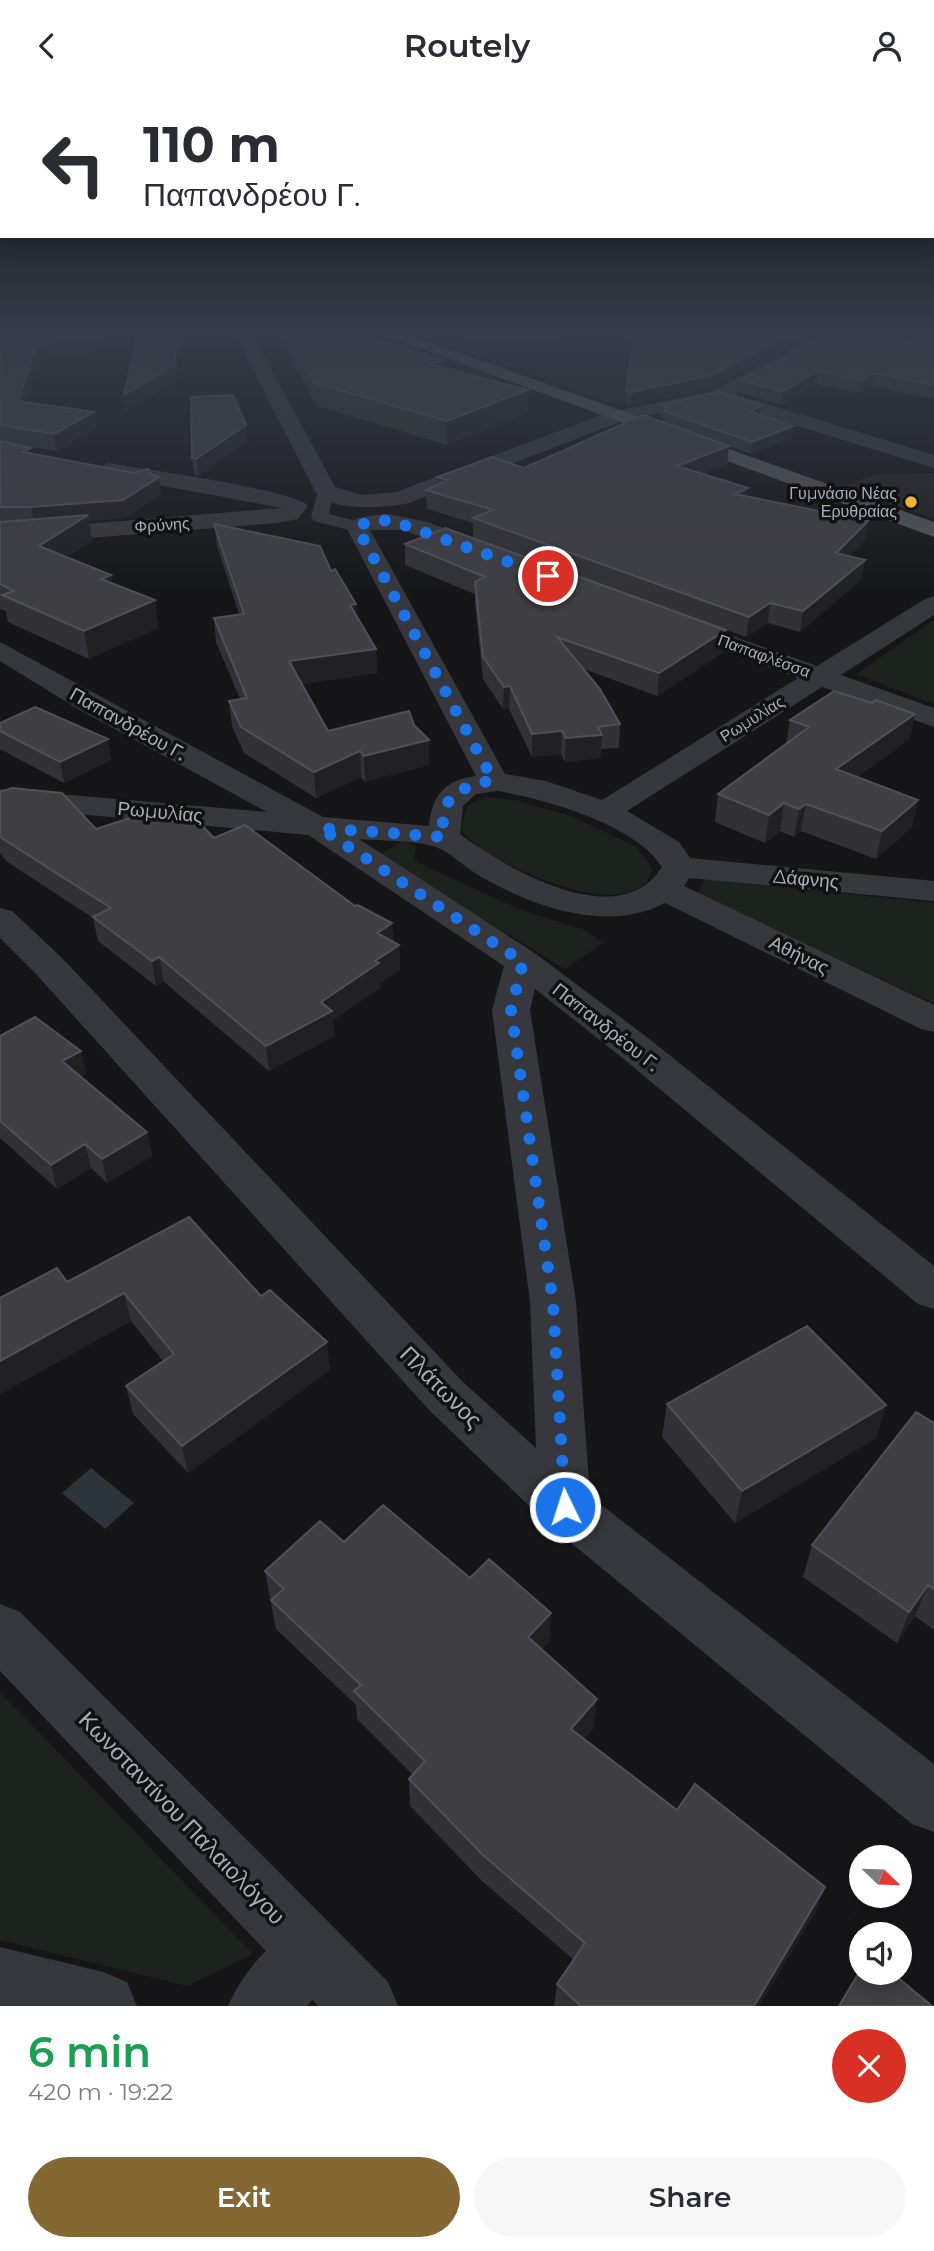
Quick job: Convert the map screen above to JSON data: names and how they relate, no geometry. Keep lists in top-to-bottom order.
{
  "streets": {
    "street": [
      "Φρύνης",
      "Παπαφλέσσα",
      "Ρωμυλίας",
      "Παπανδρέου Γ.",
      "Δάφνης",
      "Αθήνας",
      "Πλάτωνος",
      "Κωνσταντίνου Παλαιολόγου"
    ]
  },
  "crossings": [
    ["Παπαφλέσσα", "Ρωμυλίας"],
    ["Ρωμυλίας", "Παπανδρέου Γ."],
    ["Δάφνης", "Αθήνας"]
  ],
  "places": ["Γυμνάσιο Νέας Ερυθραίας"],
  "north": "bottom right",
  "page": {
    "header": "Routely",
    "turn": ["110 m", "Παπανδρέου Γ."],
    "heading": ["6 min", "420 m · 19:22"],
    "buttons": ["Exit", "Share"]
  }
}
